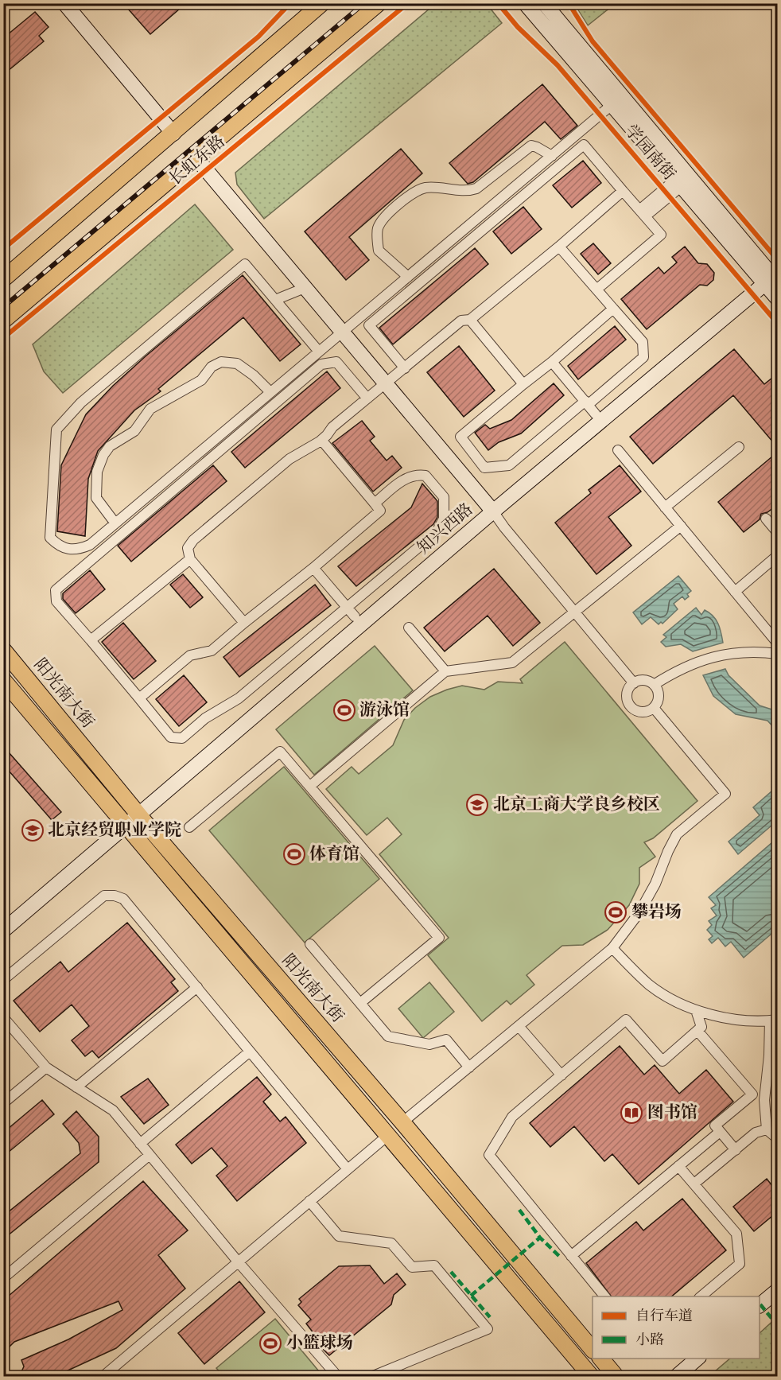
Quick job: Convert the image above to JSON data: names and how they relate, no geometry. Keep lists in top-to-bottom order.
{
  "streets": {
    "main road": ["长虹东路", "阳光南大街"],
    "street": ["学园南街", "知兴西路"]
  },
  "crossings": [
    ["学园南街", "知兴西路"],
    ["知兴西路", "阳光南大街"]
  ],
  "places": {
    "sports": [
      "游泳馆",
      "体育馆",
      "攀岩场",
      "小篮球场"
    ],
    "school or university": ["北京工商大学良乡校区", "北京经贸职业学院"],
    "library": ["图书馆"]
  },
  "legend": ["自行车道", "小路"]
}
